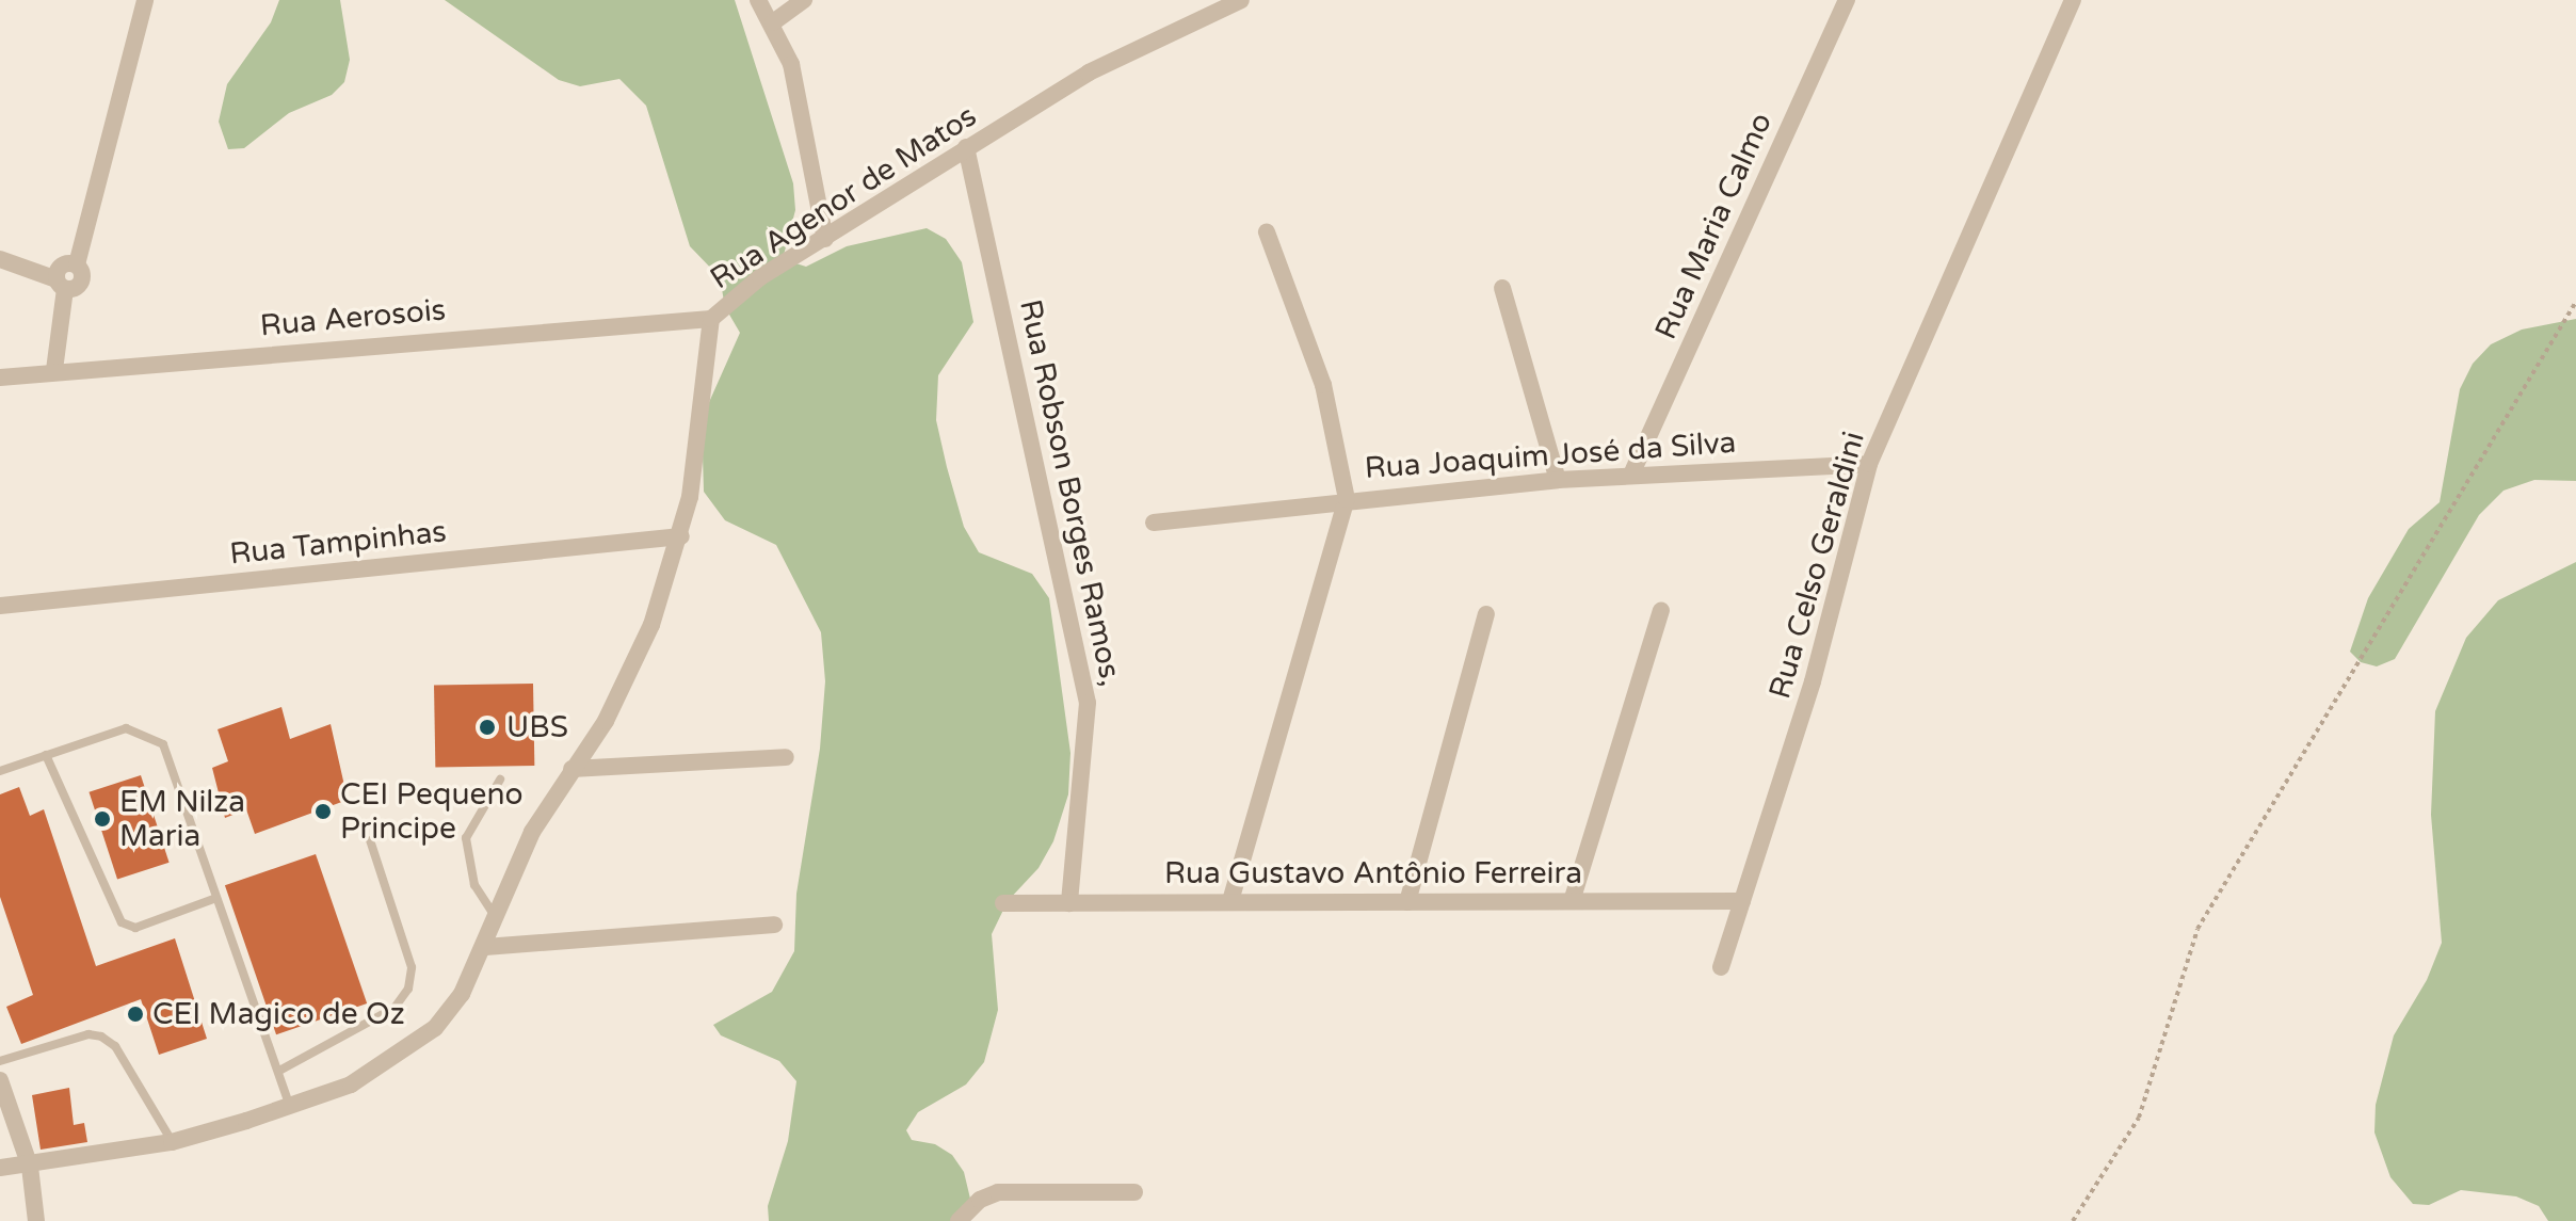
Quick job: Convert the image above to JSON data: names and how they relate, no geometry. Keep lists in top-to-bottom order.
{
  "streets": {
    "street": [
      "Rua Agenor de Matos",
      "Rua Maria Calmo",
      "Rua Aerosois",
      "Rua Joaquim José da Silva",
      "Rua Robson Borges Ramos,",
      "Rua Tampinhas",
      "Rua Celso Geraldini",
      "Rua Gustavo Antônio Ferreira"
    ]
  },
  "crossings": [
    ["Rua Agenor de Matos", "Rua Aerosois"],
    ["Rua Agenor de Matos", "Rua Robson Borges Ramos,"],
    ["Rua Agenor de Matos", "Rua Tampinhas"],
    ["Rua Maria Calmo", "Rua Joaquim José da Silva"],
    ["Rua Joaquim José da Silva", "Rua Celso Geraldini"],
    ["Rua Joaquim José da Silva", "Rua Gustavo Antônio Ferreira"],
    ["Rua Robson Borges Ramos,", "Rua Gustavo Antônio Ferreira"],
    ["Rua Celso Geraldini", "Rua Gustavo Antônio Ferreira"]
  ],
  "places": [
    "UBS",
    "CEI Pequeno Principe",
    "EM Nilza Maria",
    "CEI Magico de Oz"
  ]
}
